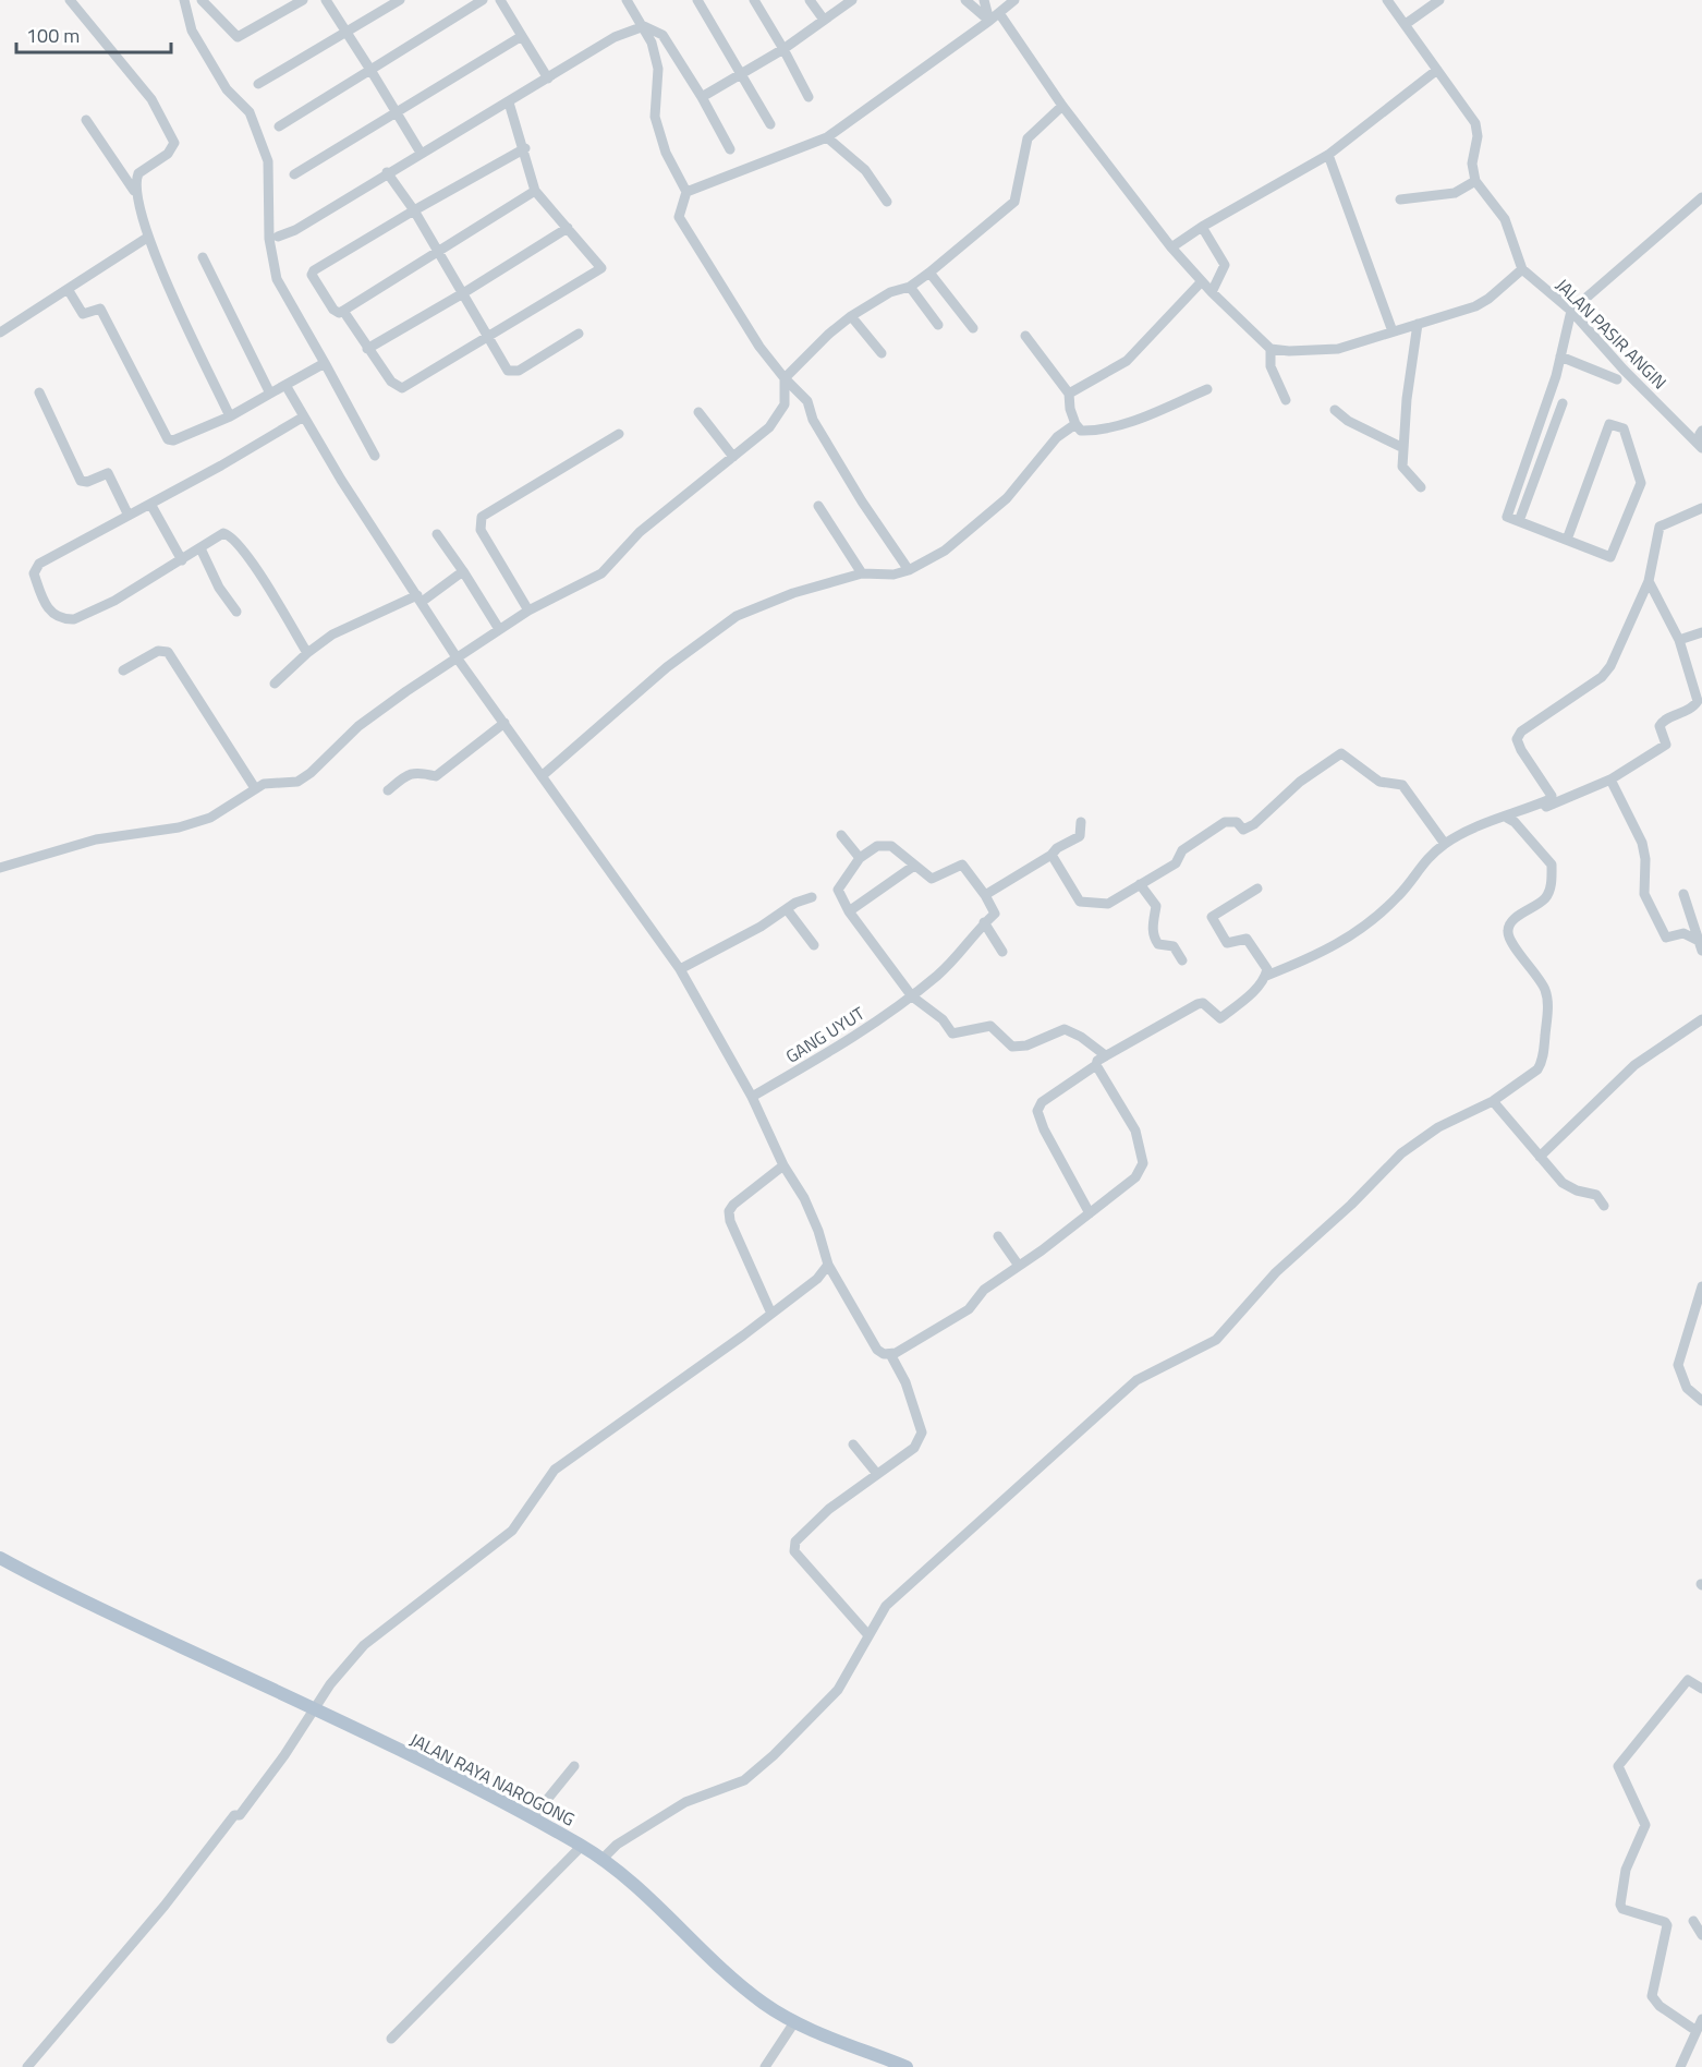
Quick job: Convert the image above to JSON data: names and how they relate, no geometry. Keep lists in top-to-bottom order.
{
  "streets": {
    "main road": ["JALAN RAYA NAROGONG"],
    "street": ["JALAN PASIR ANGIN", "GANG UYUT"]
  },
  "scale_bar": "100 m"
}
